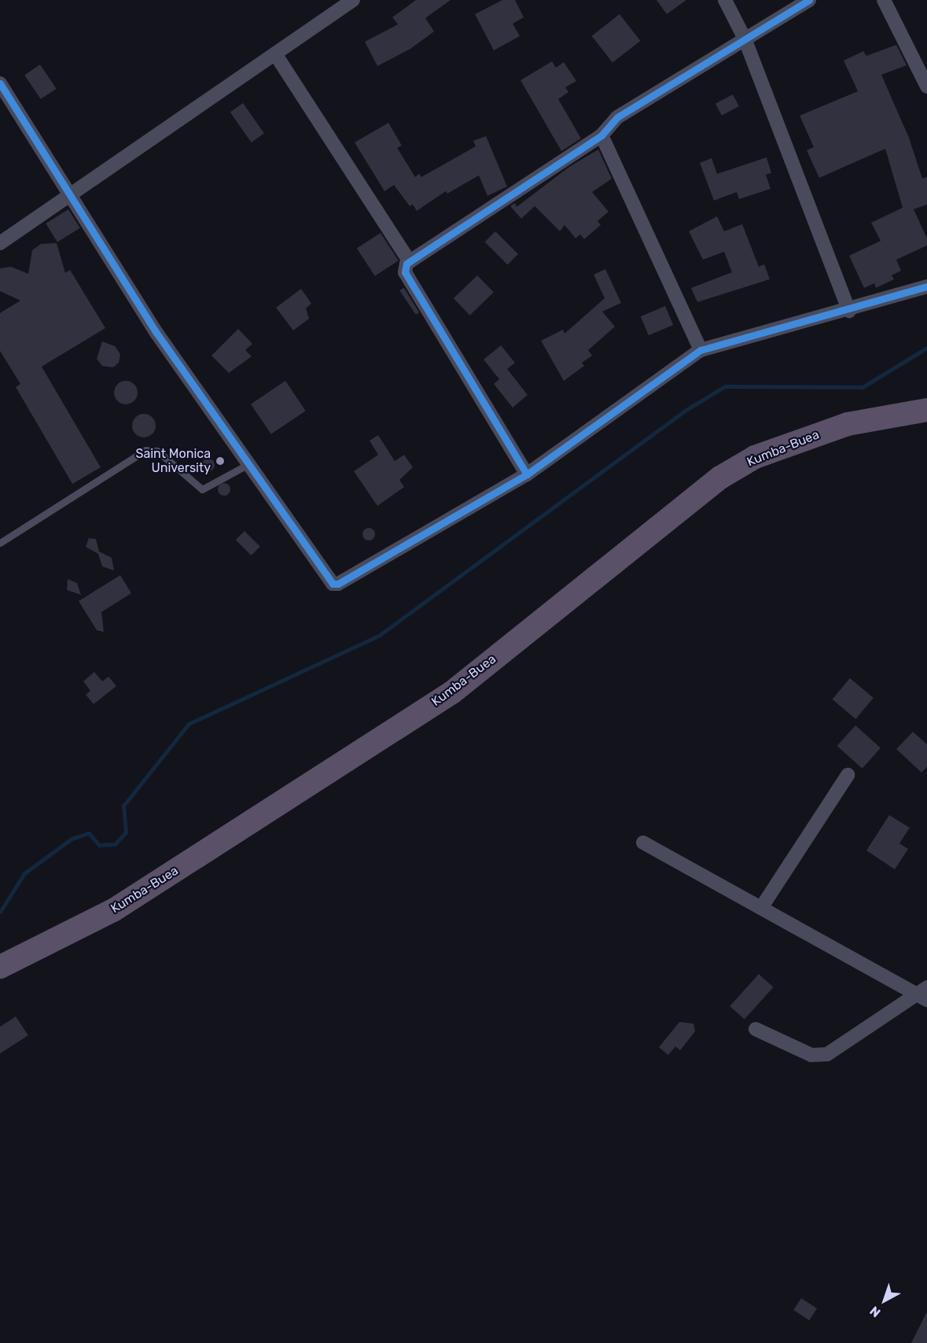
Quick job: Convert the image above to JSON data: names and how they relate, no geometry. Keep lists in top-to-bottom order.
{
  "streets": {
    "highway": ["Kumba-Buea"]
  },
  "places": ["Saint Monica University"],
  "north": "bottom left"
}
